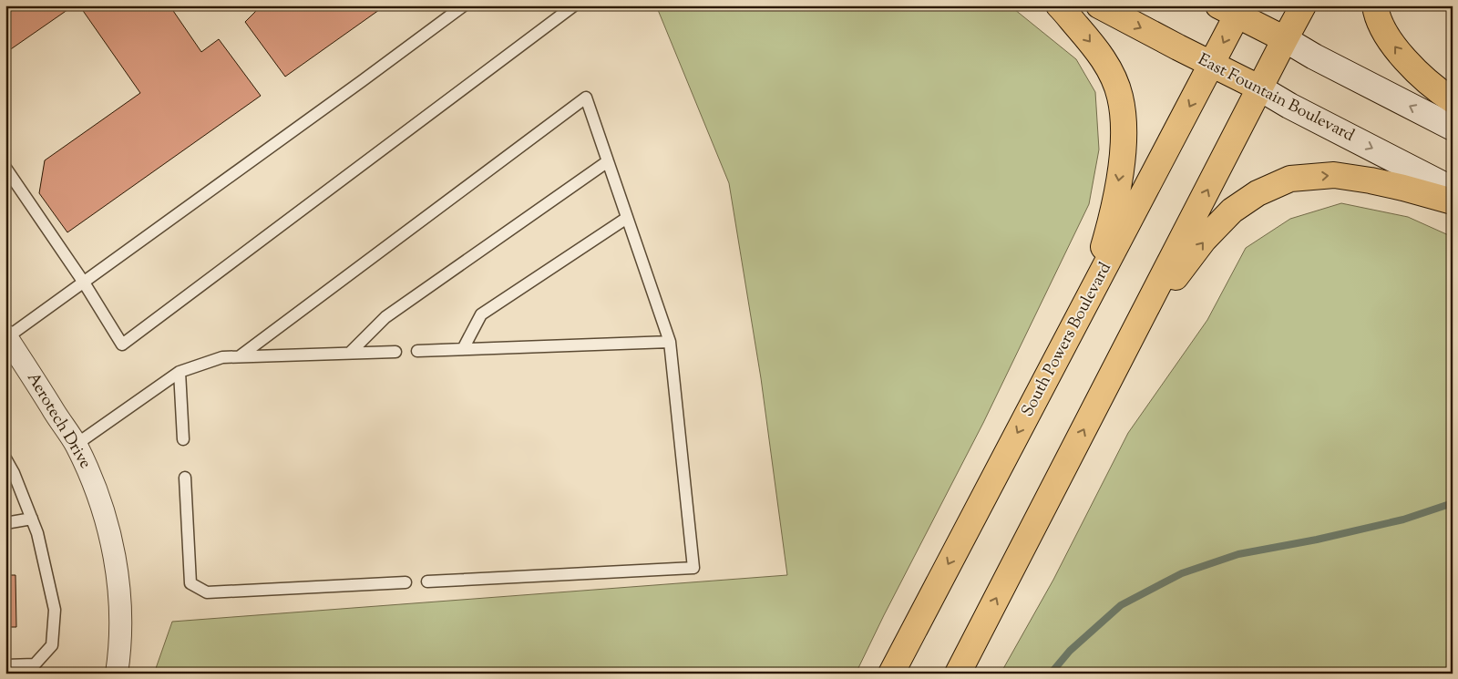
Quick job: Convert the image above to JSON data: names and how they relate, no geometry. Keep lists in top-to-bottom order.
{
  "streets": {
    "highway": ["East Fountain Boulevard", "South Powers Boulevard"],
    "street": ["Aerotech Drive"]
  },
  "crossings": [
    ["East Fountain Boulevard", "South Powers Boulevard"]
  ],
  "one_way": ["East Fountain Boulevard"]
}
